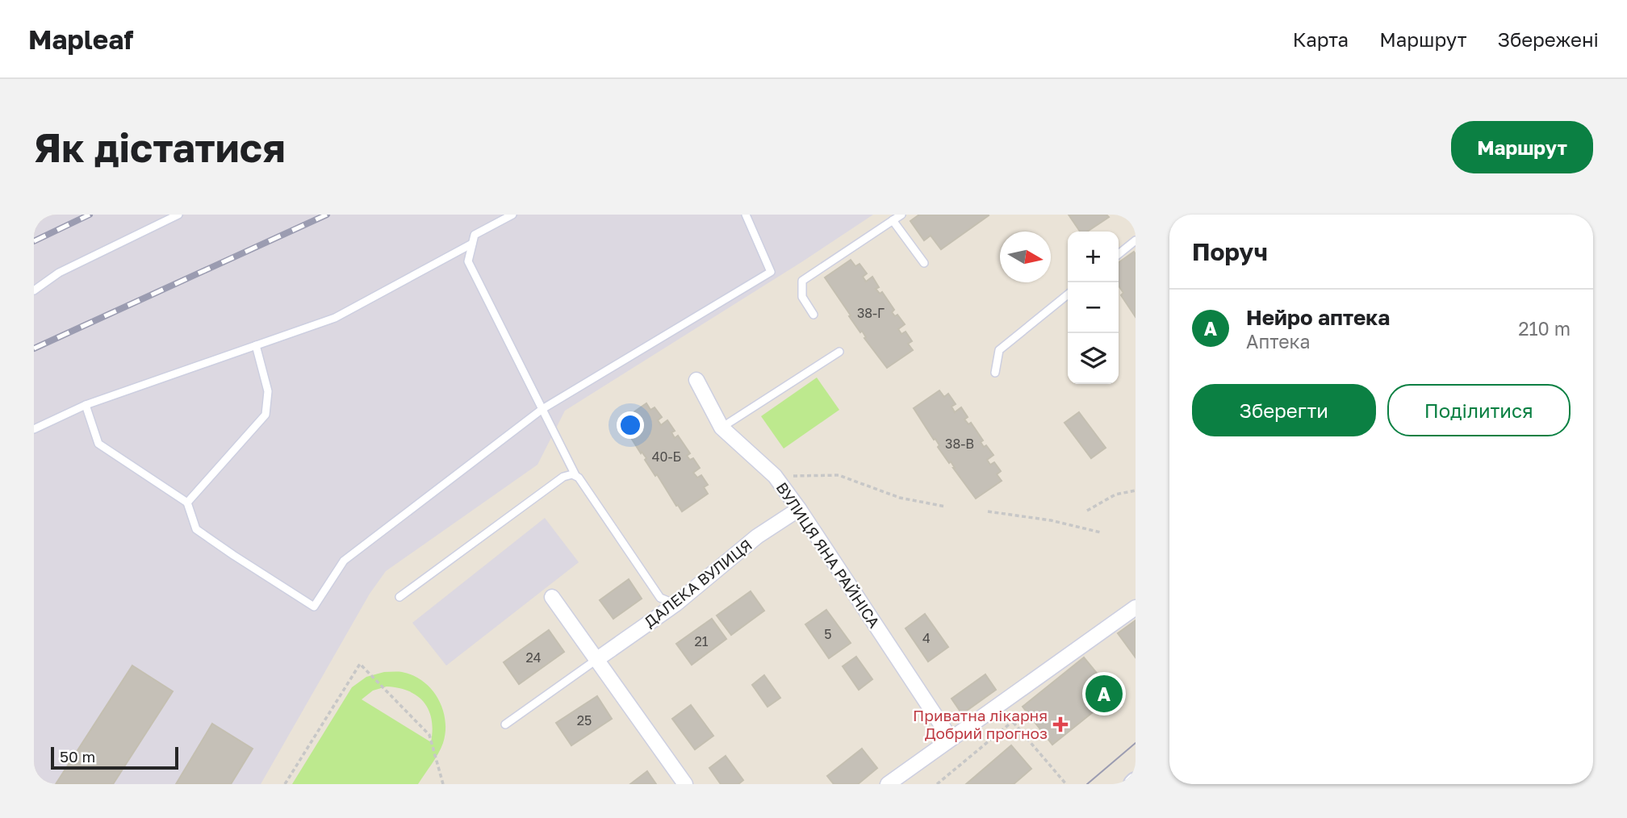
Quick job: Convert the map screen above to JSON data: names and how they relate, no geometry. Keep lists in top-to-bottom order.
{
  "streets": {
    "street": ["ВУЛИЦЯ ЯНА РАЙНІСА", "ДАЛЕКА ВУЛИЦЯ"]
  },
  "crossings": [
    ["ВУЛИЦЯ ЯНА РАЙНІСА", "ДАЛЕКА ВУЛИЦЯ"]
  ],
  "places": {
    "health": ["Приватна лікарня Добрий прогноз"]
  },
  "house_numbers": [
    "38-Г",
    "38-В",
    "40-Б",
    "5",
    "4",
    "21",
    "24",
    "25"
  ],
  "scale_bar": "50 m",
  "north": "right",
  "page": {
    "header": "Mapleaf",
    "nav": ["Карта", "Маршрут", "Збережені"],
    "buttons": [
      "Маршрут",
      ["Зберегти", "Поділитися"]
    ],
    "title": "Як дістатися",
    "heading": "Поруч",
    "map_buttons": ["+", "−"],
    "list": [
      {
        "mark": "A",
        "name": "Нейро аптека",
        "note": "Аптека",
        "value": "210 m"
      }
    ],
    "pins": "A",
    "scale": "50 m"
  }
}
